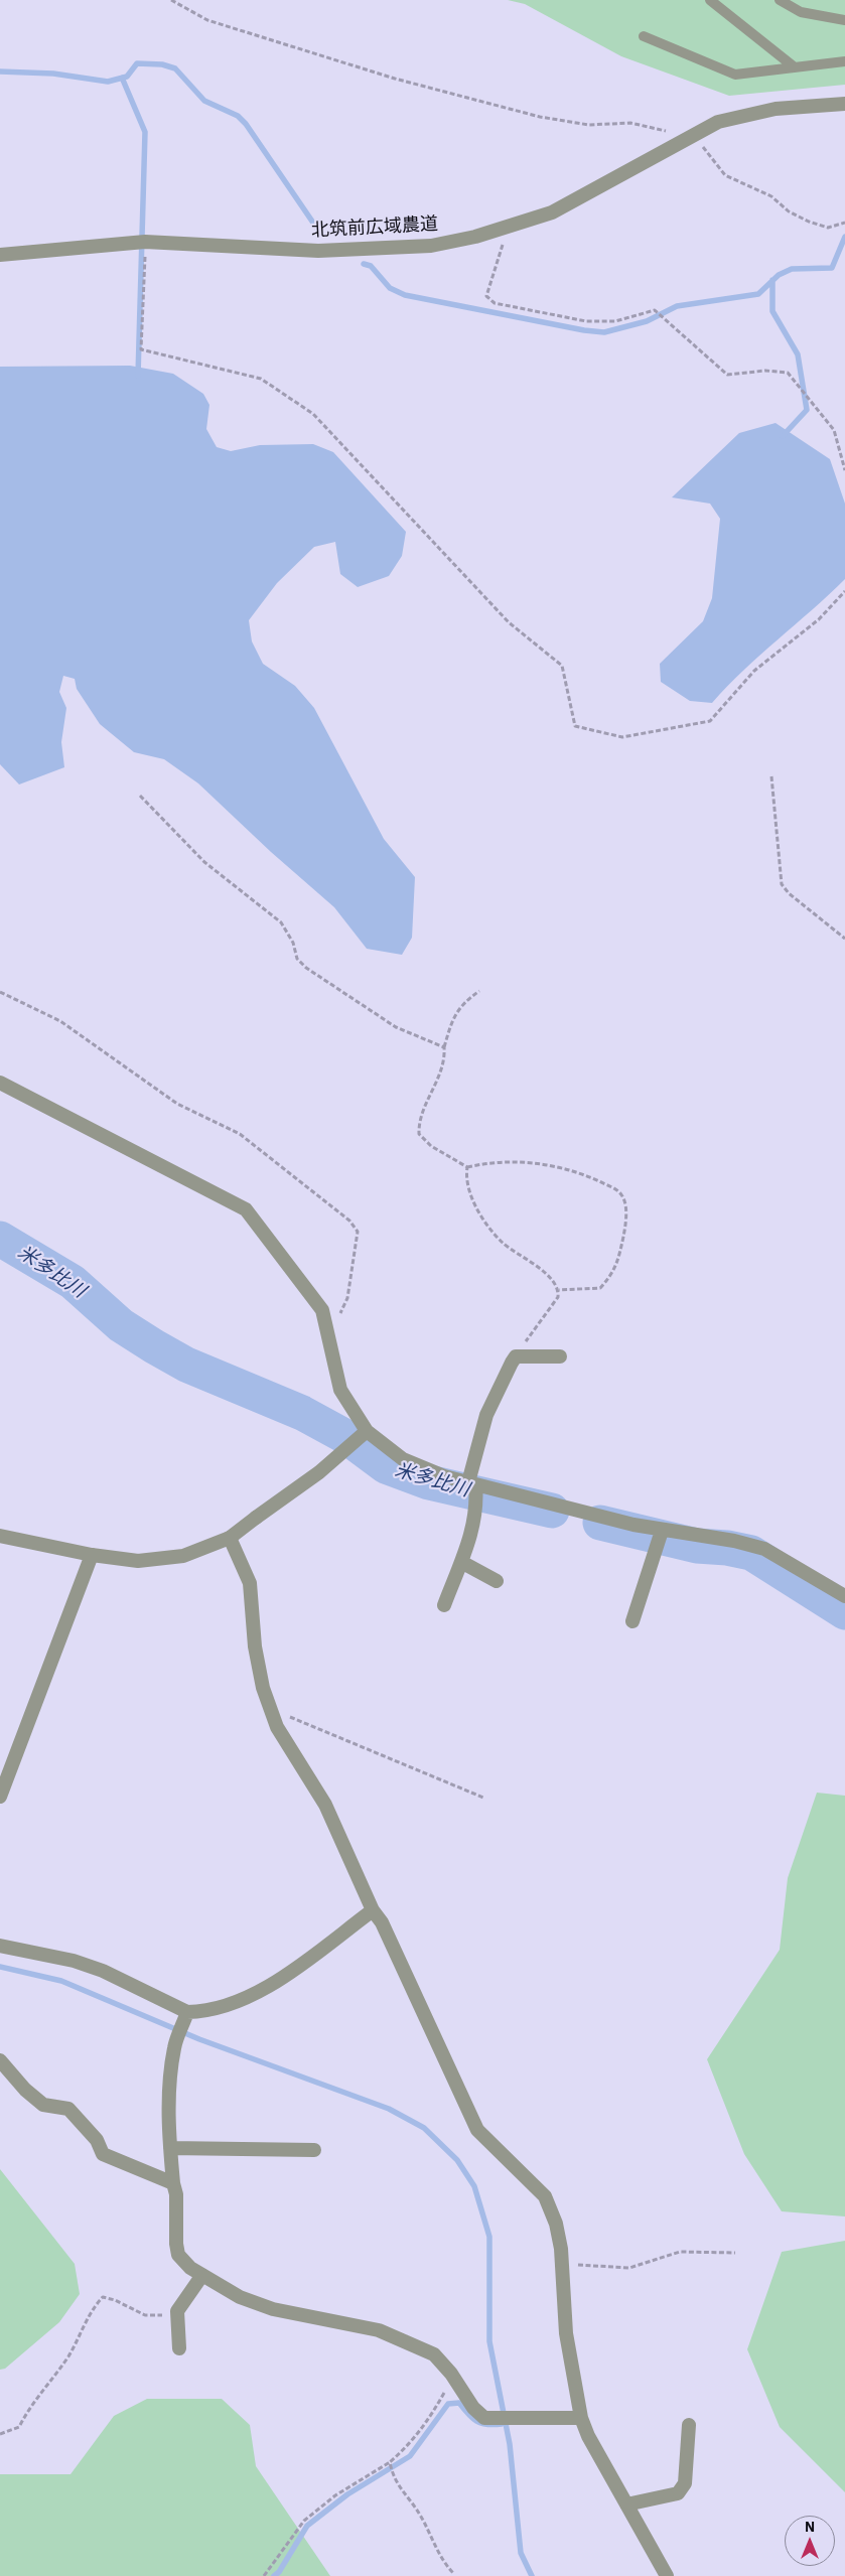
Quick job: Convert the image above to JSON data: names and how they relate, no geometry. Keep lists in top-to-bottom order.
{
  "streets": {
    "street": ["北筑前広域農道"]
  },
  "water": ["米多比川"],
  "north": "top"
}
